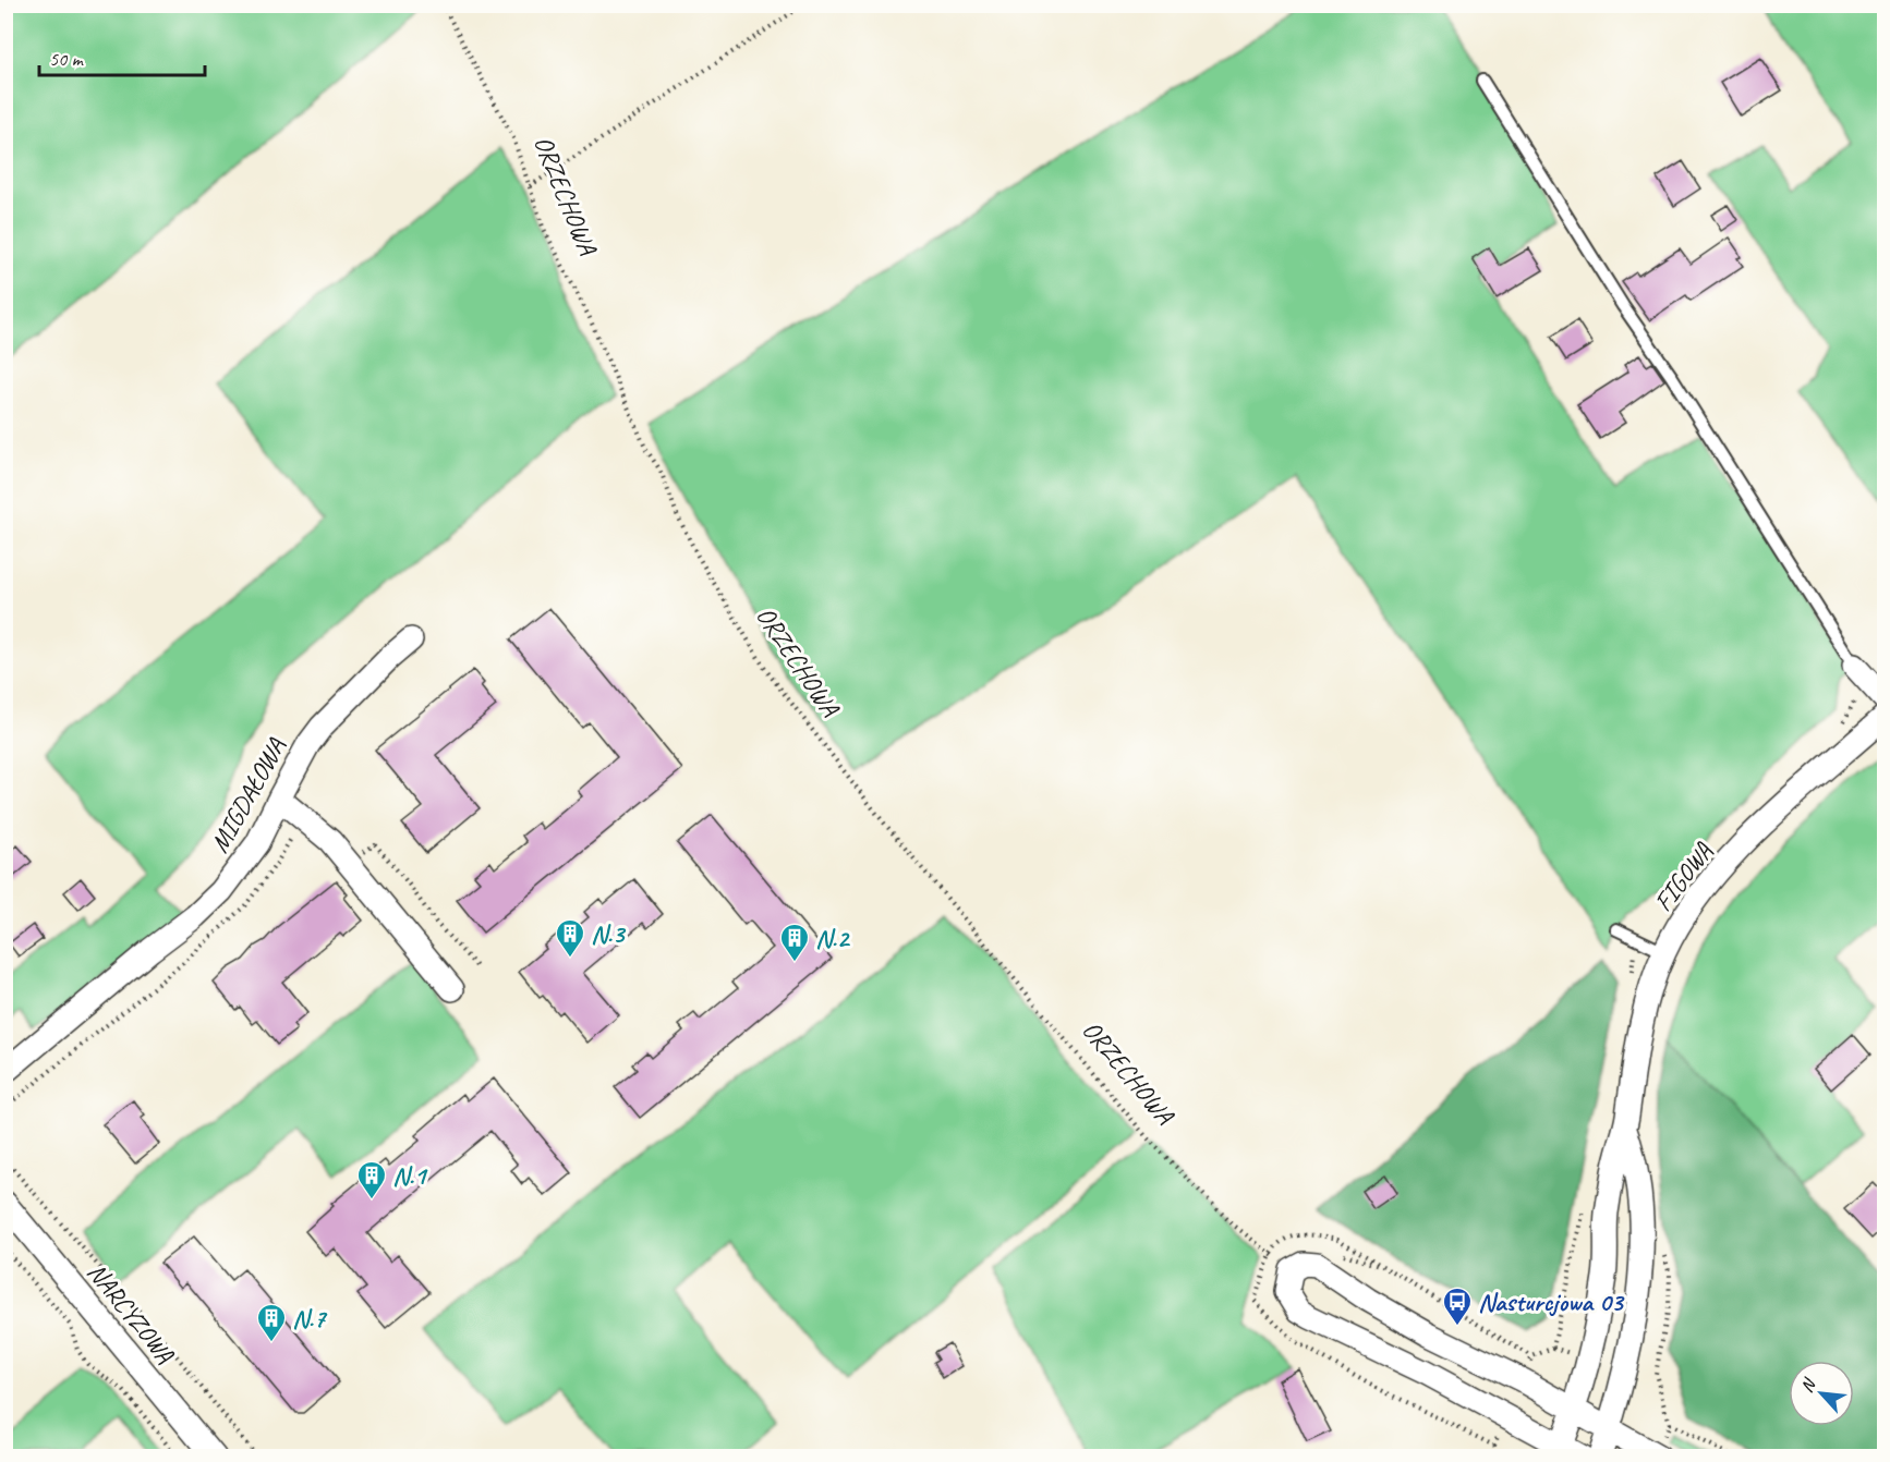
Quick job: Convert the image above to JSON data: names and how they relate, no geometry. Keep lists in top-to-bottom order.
{
  "streets": {
    "street": ["MIGDAŁOWA", "FIGOWA", "NARCYZOWA"],
    "path": ["ORZECHOWA"]
  },
  "places": {
    "building": [
      "N.3",
      "N.2",
      "N.1",
      "N.7"
    ],
    "bus stop": ["Nasturcjowa 03"]
  },
  "scale_bar": "50 m",
  "north": "top left"
}
